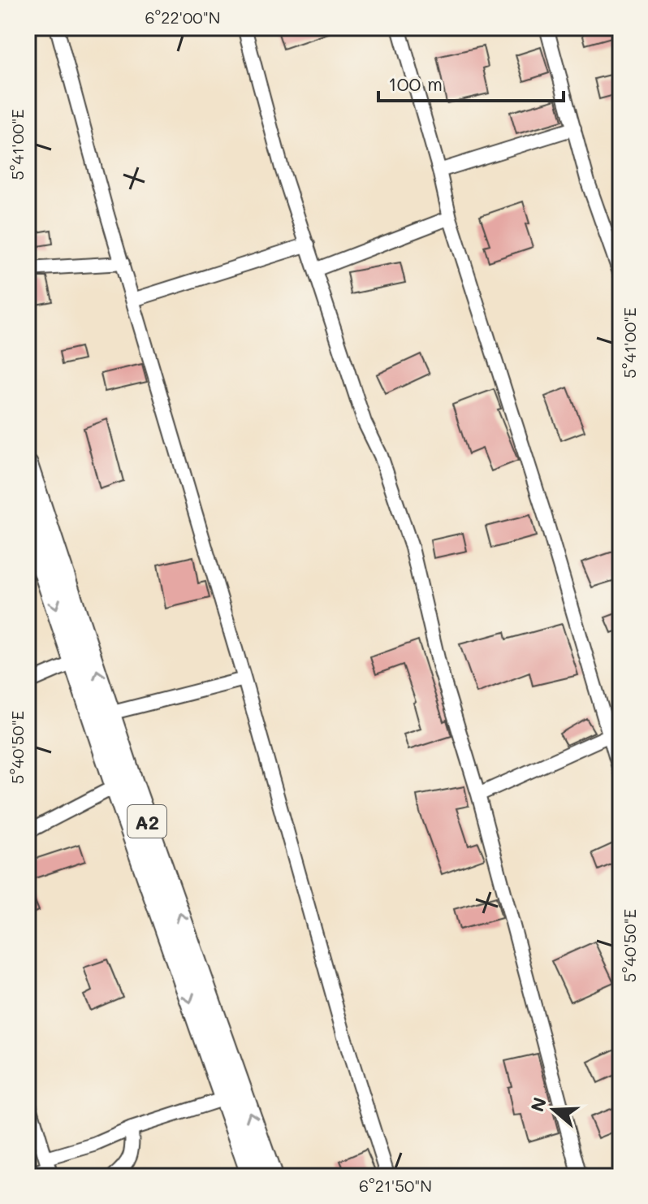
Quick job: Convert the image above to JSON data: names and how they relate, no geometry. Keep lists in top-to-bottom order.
{
  "streets": {
    "highway": ["A2"]
  },
  "scale_bar": "100 m",
  "north": "left",
  "coordinates": [
    "6°22'00\"N",
    "5°41'00\"E",
    "5°40'50\"E",
    "6°21'50\"N"
  ]
}
